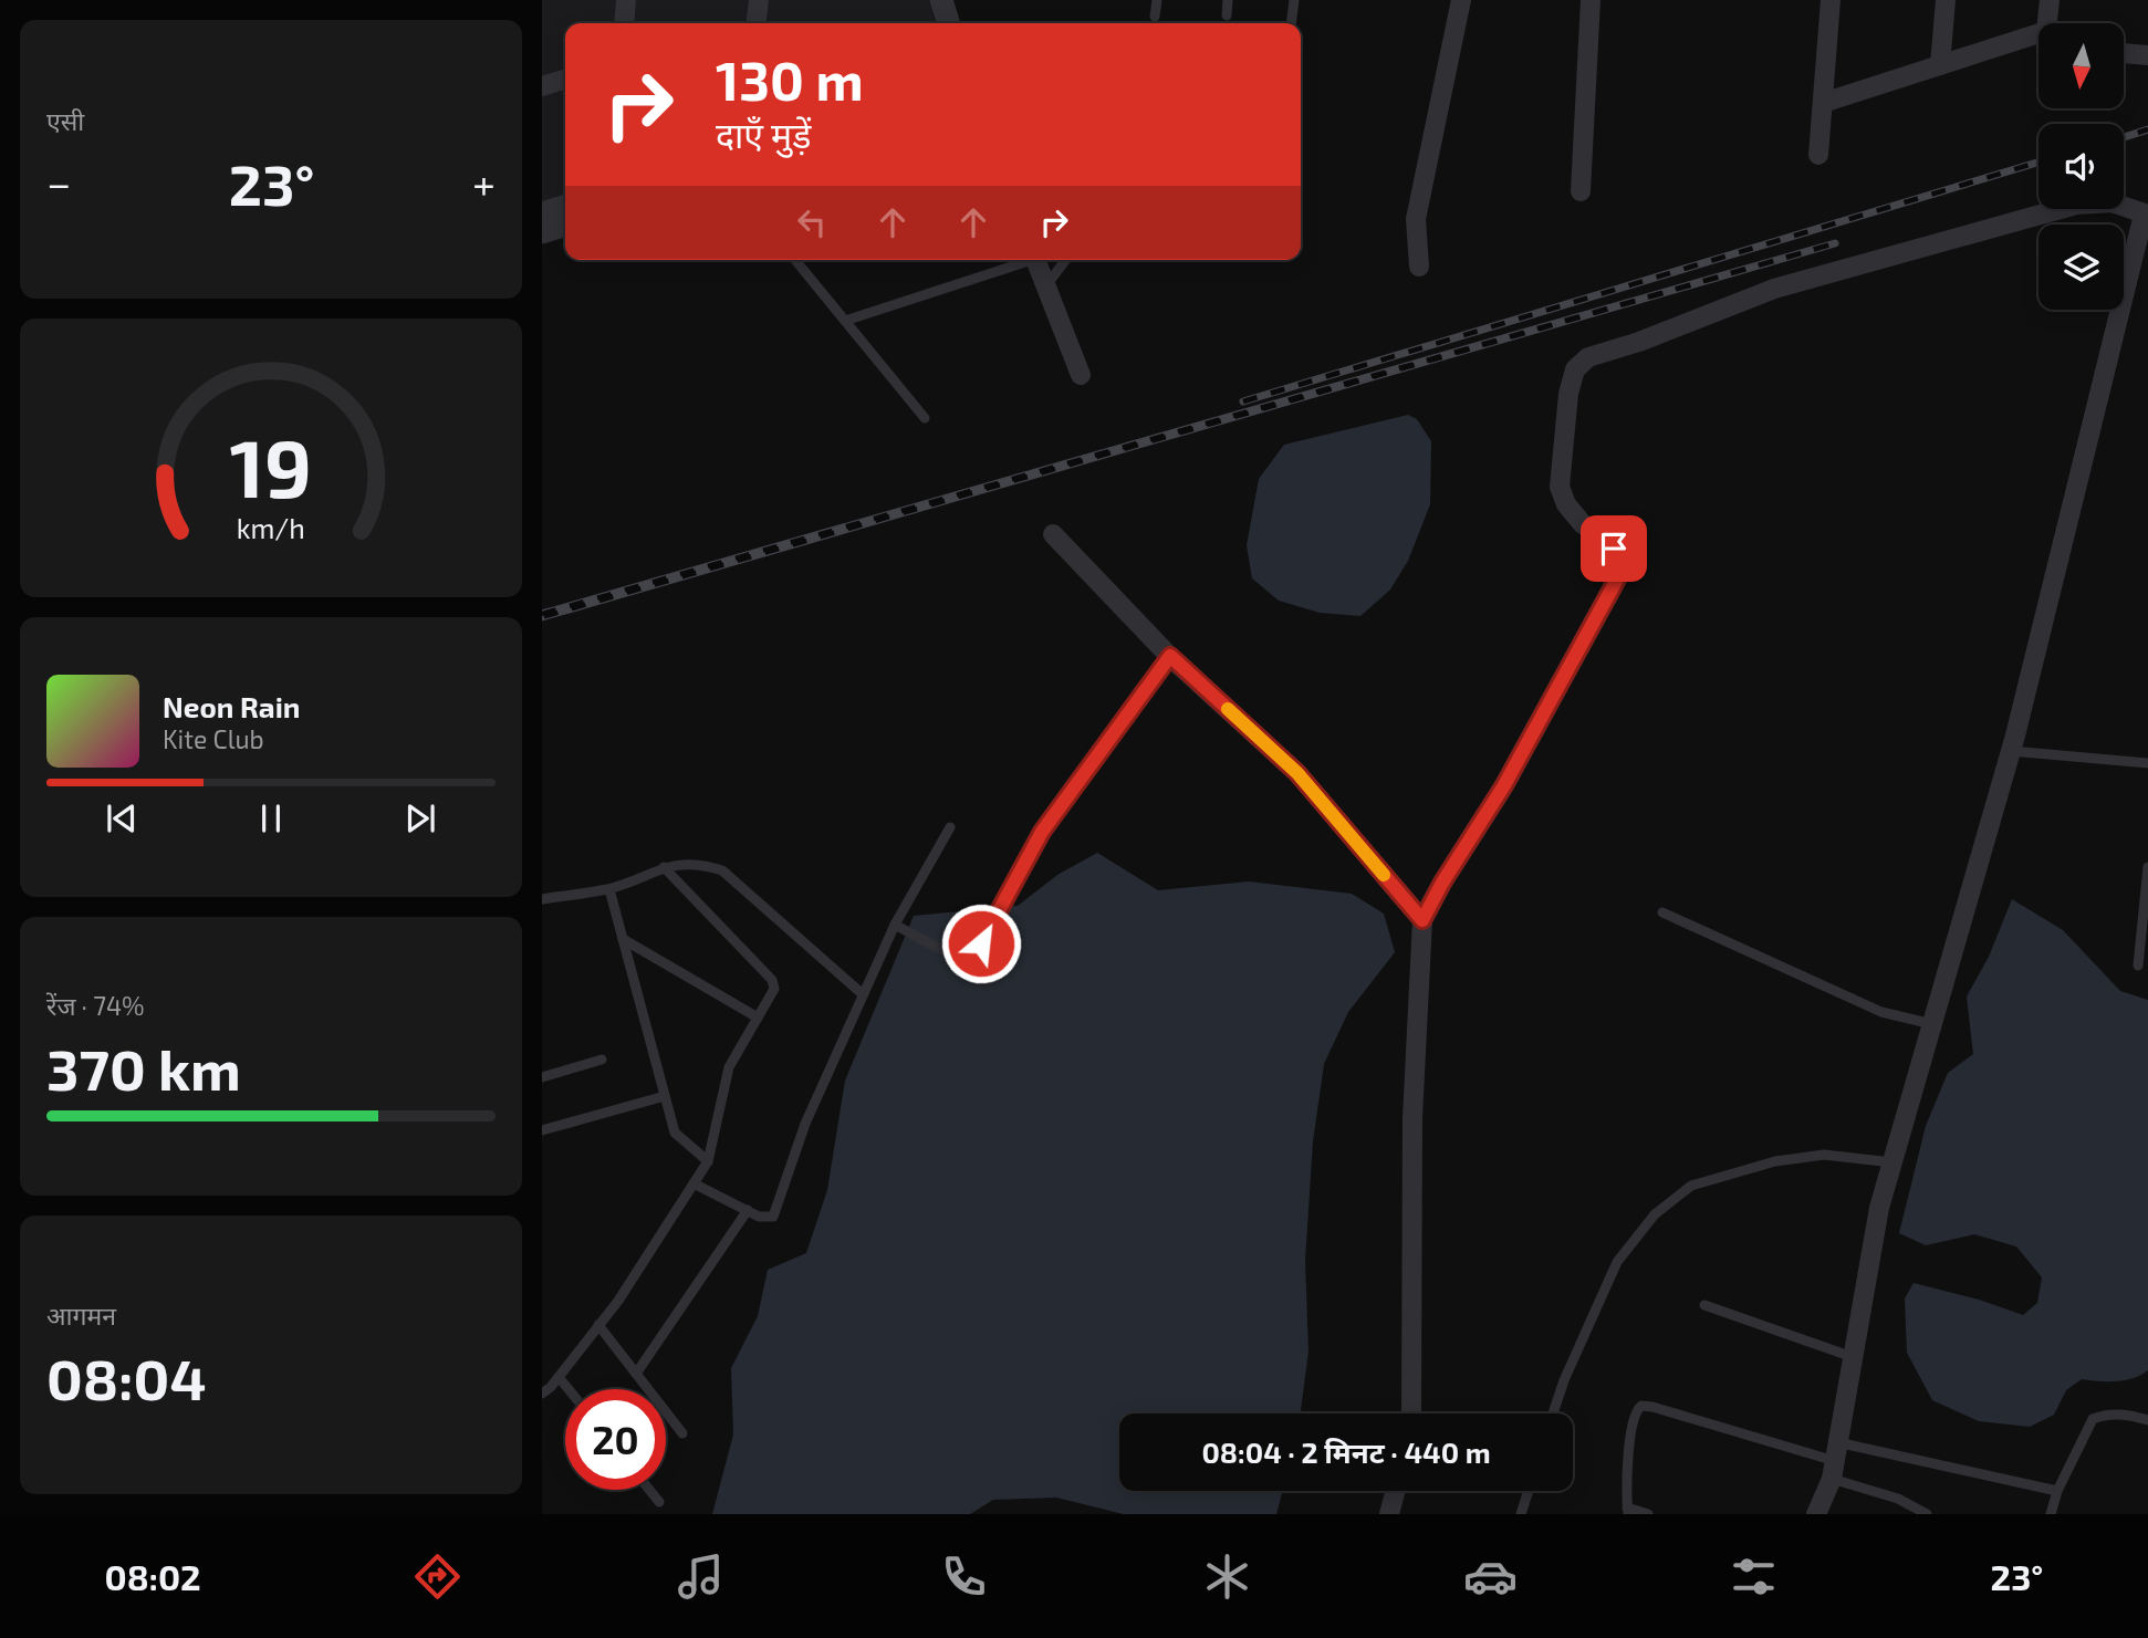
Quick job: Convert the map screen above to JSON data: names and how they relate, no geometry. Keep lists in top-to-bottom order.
{
  "north": "bottom",
  "page": {
    "tile": [
      "एसी",
      ["रेंज · 74%", "370 km"],
      ["आगमन", "08:04"]
    ],
    "turn": ["130 m", "दाएँ मुड़ें"],
    "heat": ["−", "23°", "+"],
    "song": ["Neon Rain", "Kite Club"],
    "limit": "20",
    "trip": "08:04 · 2 मिनट · 440 m",
    "tabs": ["08:02", "23°"],
    "gauge": ["19", "km/h"]
  }
}
